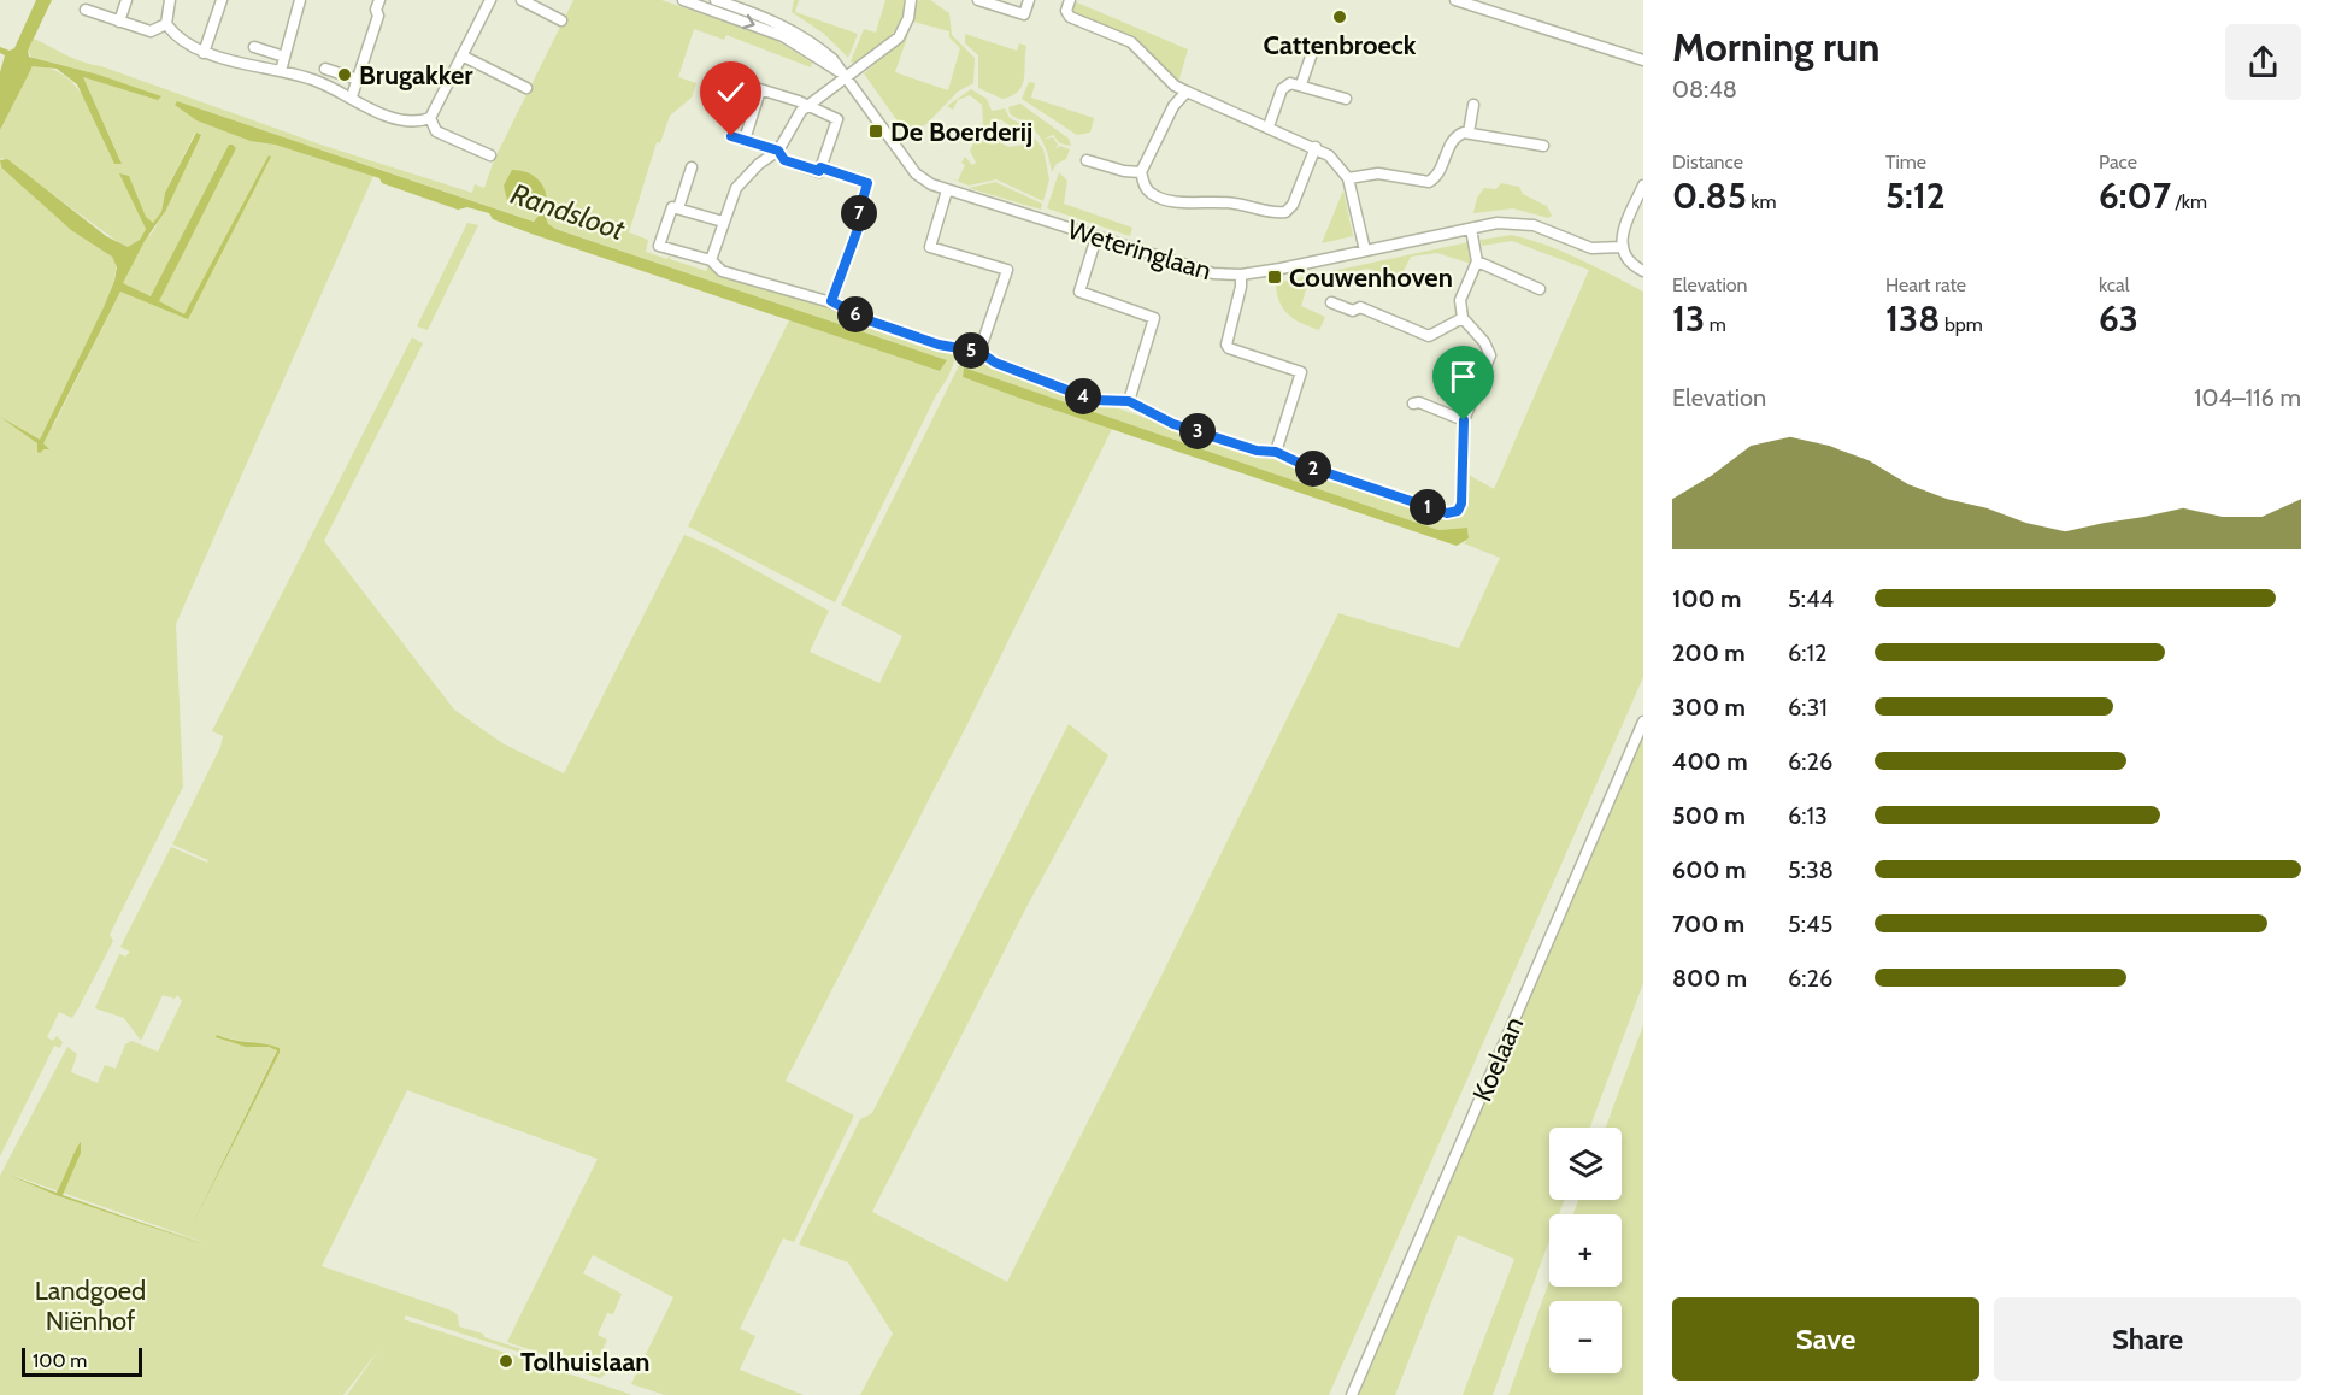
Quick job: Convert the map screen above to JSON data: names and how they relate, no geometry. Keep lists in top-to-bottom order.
{
  "streets": {
    "street": ["Weteringlaan", "Koelaan"]
  },
  "water": ["Randsloot"],
  "parks": ["Landgoed Niënhof"],
  "places": {
    "other": ["Cattenbroeck", "Brugakker", "Tolhuislaan"],
    "transit": ["De Boerderij", "Couwenhoven"]
  },
  "scale_bar": "100 m",
  "page": {
    "heading": ["Morning run", "08:48"],
    "stats": [
      ["Distance", "0.85 km"],
      ["Time", "5:12"],
      ["Pace", "6:07 /km"],
      ["Elevation", "13 m"],
      ["Heart rate", "138 bpm"],
      ["kcal", "63"]
    ],
    "pins": [
      "7",
      "6",
      "5",
      "4",
      "3",
      "2",
      "1"
    ],
    "chart": ["Elevation", "104–116 m"],
    "list": [
      {
        "name": "100 m",
        "note": "5:44"
      },
      {
        "name": "200 m",
        "note": "6:12"
      },
      {
        "name": "300 m",
        "note": "6:31"
      },
      {
        "name": "400 m",
        "note": "6:26"
      },
      {
        "name": "500 m",
        "note": "6:13"
      },
      {
        "name": "600 m",
        "note": "5:38"
      },
      {
        "name": "700 m",
        "note": "5:45"
      },
      {
        "name": "800 m",
        "note": "6:26"
      }
    ],
    "map_buttons": ["+", "−"],
    "buttons": ["Save", "Share"],
    "scale": "100 m"
  }
}
